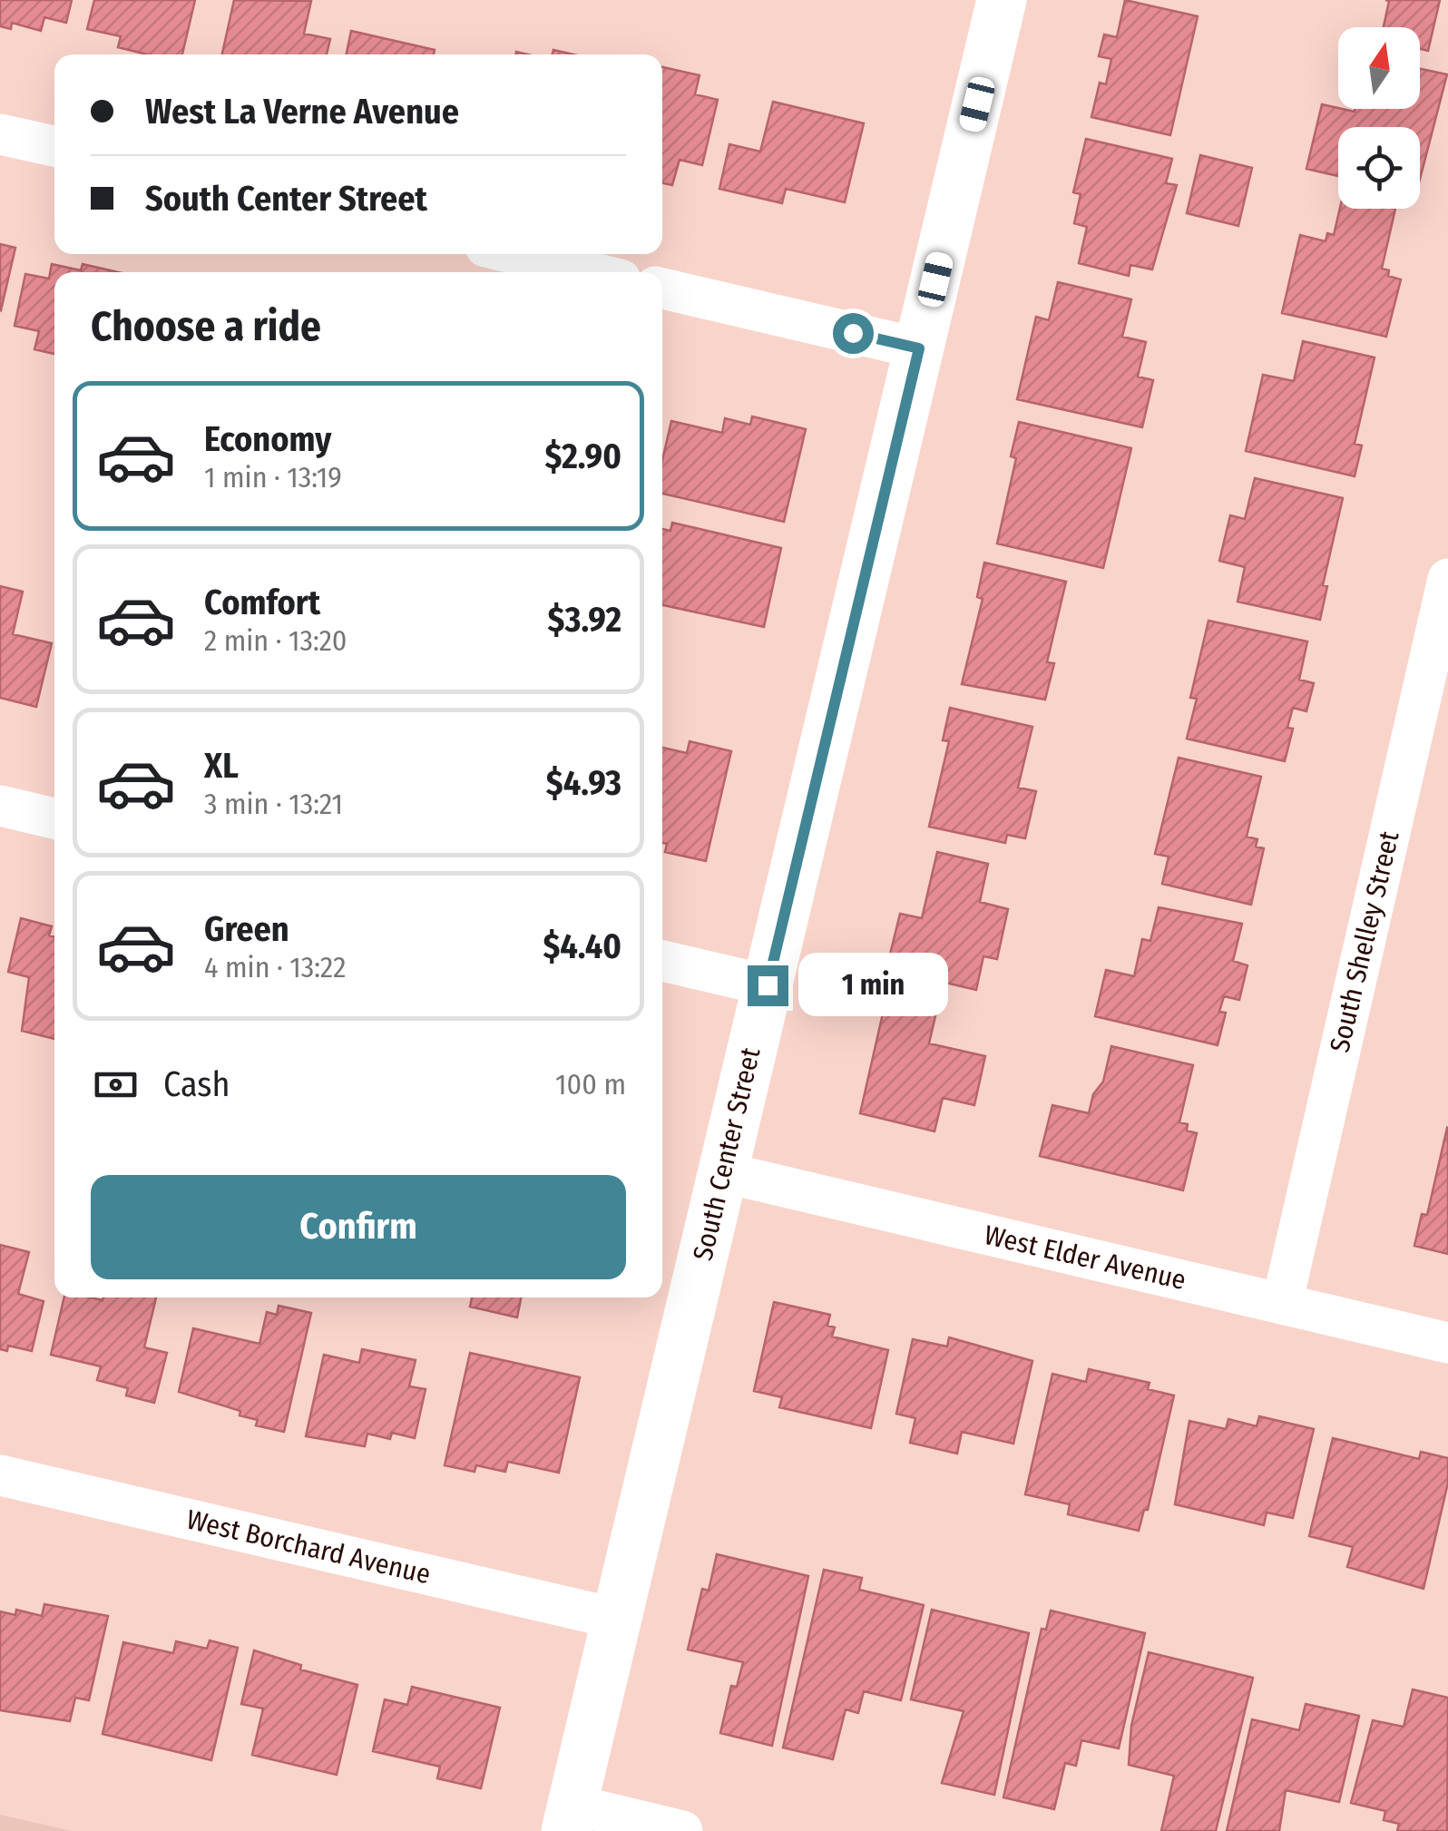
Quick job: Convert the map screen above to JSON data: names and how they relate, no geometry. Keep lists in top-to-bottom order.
{
  "streets": {
    "street": [
      "South Shelley Street",
      "South Center Street",
      "West Elder Avenue",
      "West Borchard Avenue"
    ]
  },
  "crossings": [
    ["South Shelley Street", "West Elder Avenue"],
    ["South Center Street", "West Elder Avenue"],
    ["South Center Street", "West Borchard Avenue"]
  ],
  "north": "top",
  "page": {
    "banner": ["West La Verne Avenue", "South Center Street"],
    "heading": "Choose a ride",
    "list": [
      {
        "name": "Economy",
        "note": "1 min · 13:19",
        "value": "$2.90"
      },
      {
        "name": "Comfort",
        "note": "2 min · 13:20",
        "value": "$3.92"
      },
      {
        "name": "XL",
        "note": "3 min · 13:21",
        "value": "$4.93"
      },
      {
        "name": "Green",
        "note": "4 min · 13:22",
        "value": "$4.40"
      }
    ],
    "bubble": "1 min",
    "pay": ["Cash", "100 m"],
    "buttons": "Confirm"
  }
}
